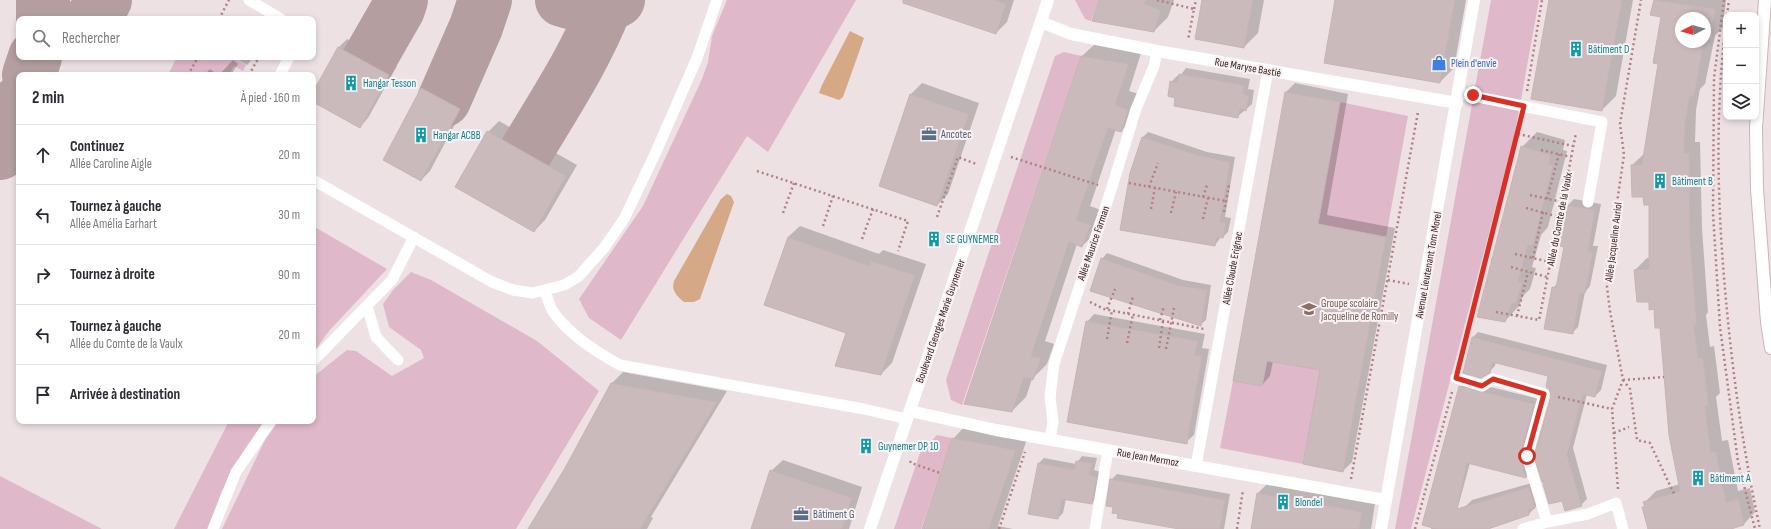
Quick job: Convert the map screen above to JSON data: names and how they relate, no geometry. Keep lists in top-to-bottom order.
{
  "streets": {
    "street": [
      "Rue Maryse Bastié",
      "Avenue Lieutenant Tom Morel",
      "Boulevard Georges Marie Guynemer",
      "Rue Jean Mermoz"
    ],
    "lane": ["Allée Maurice Farman", "Allée Claude Erignac"],
    "path": ["Allée du Comte de la Vaulx", "Allée Jacqueline Auriol"]
  },
  "crossings": [
    ["Rue Maryse Bastié", "Allée Maurice Farman"],
    ["Rue Maryse Bastié", "Avenue Lieutenant Tom Morel"],
    ["Rue Maryse Bastié", "Allée Claude Erignac"],
    ["Rue Maryse Bastié", "Boulevard Georges Marie Guynemer"],
    ["Allée Maurice Farman", "Rue Jean Mermoz"],
    ["Avenue Lieutenant Tom Morel", "Rue Jean Mermoz"],
    ["Allée Claude Erignac", "Rue Jean Mermoz"],
    ["Boulevard Georges Marie Guynemer", "Rue Jean Mermoz"]
  ],
  "places": {
    "building": [
      "Bâtiment D",
      "Hangar Tesson",
      "Hangar ACBB",
      "Bâtiment B",
      "SE GUYNEMER",
      "Guynemer DP 10",
      "Bâtiment A",
      "Blondel"
    ],
    "shop": ["Plein d'envie"],
    "office": ["Ancotec", "Bâtiment G"],
    "school or university": ["Groupe scolaire Jacqueline de Romilly"]
  },
  "north": "left",
  "page": {
    "map_buttons": ["+", "−"],
    "search": "Rechercher",
    "heading": ["2 min", "À pied · 160 m"],
    "list": [
      ["Continuez", "Allée Caroline Aigle", "20 m"],
      ["Tournez à gauche", "Allée Amélia Earhart", "30 m"],
      ["Tournez à droite", "90 m"],
      ["Tournez à gauche", "Allée du Comte de la Vaulx", "20 m"],
      "Arrivée à destination"
    ]
  }
}
